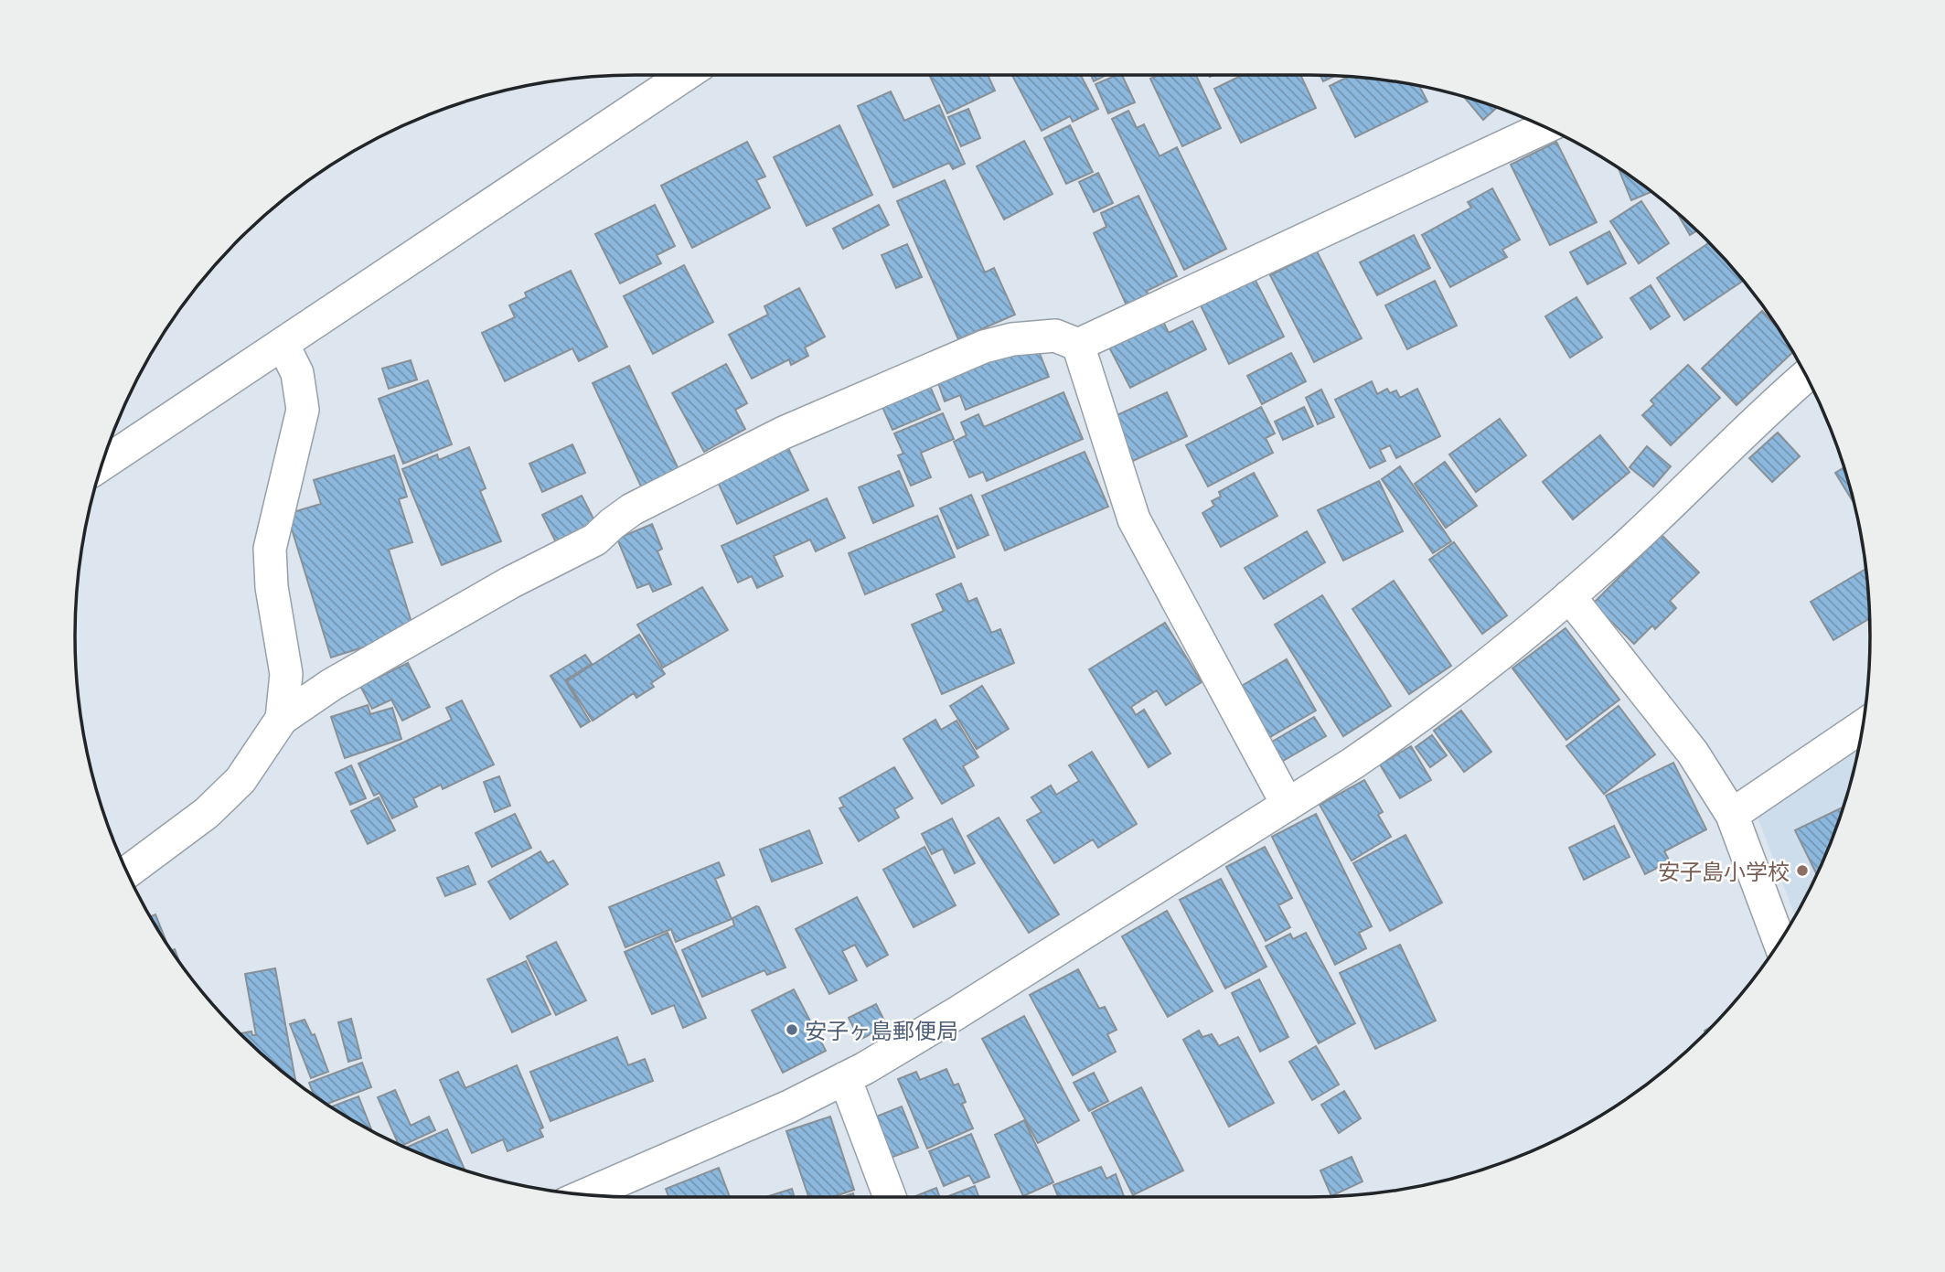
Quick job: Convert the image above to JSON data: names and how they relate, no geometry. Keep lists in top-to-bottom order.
{
  "places": ["安子島小学校", "安子ヶ島郵便局"]
}
